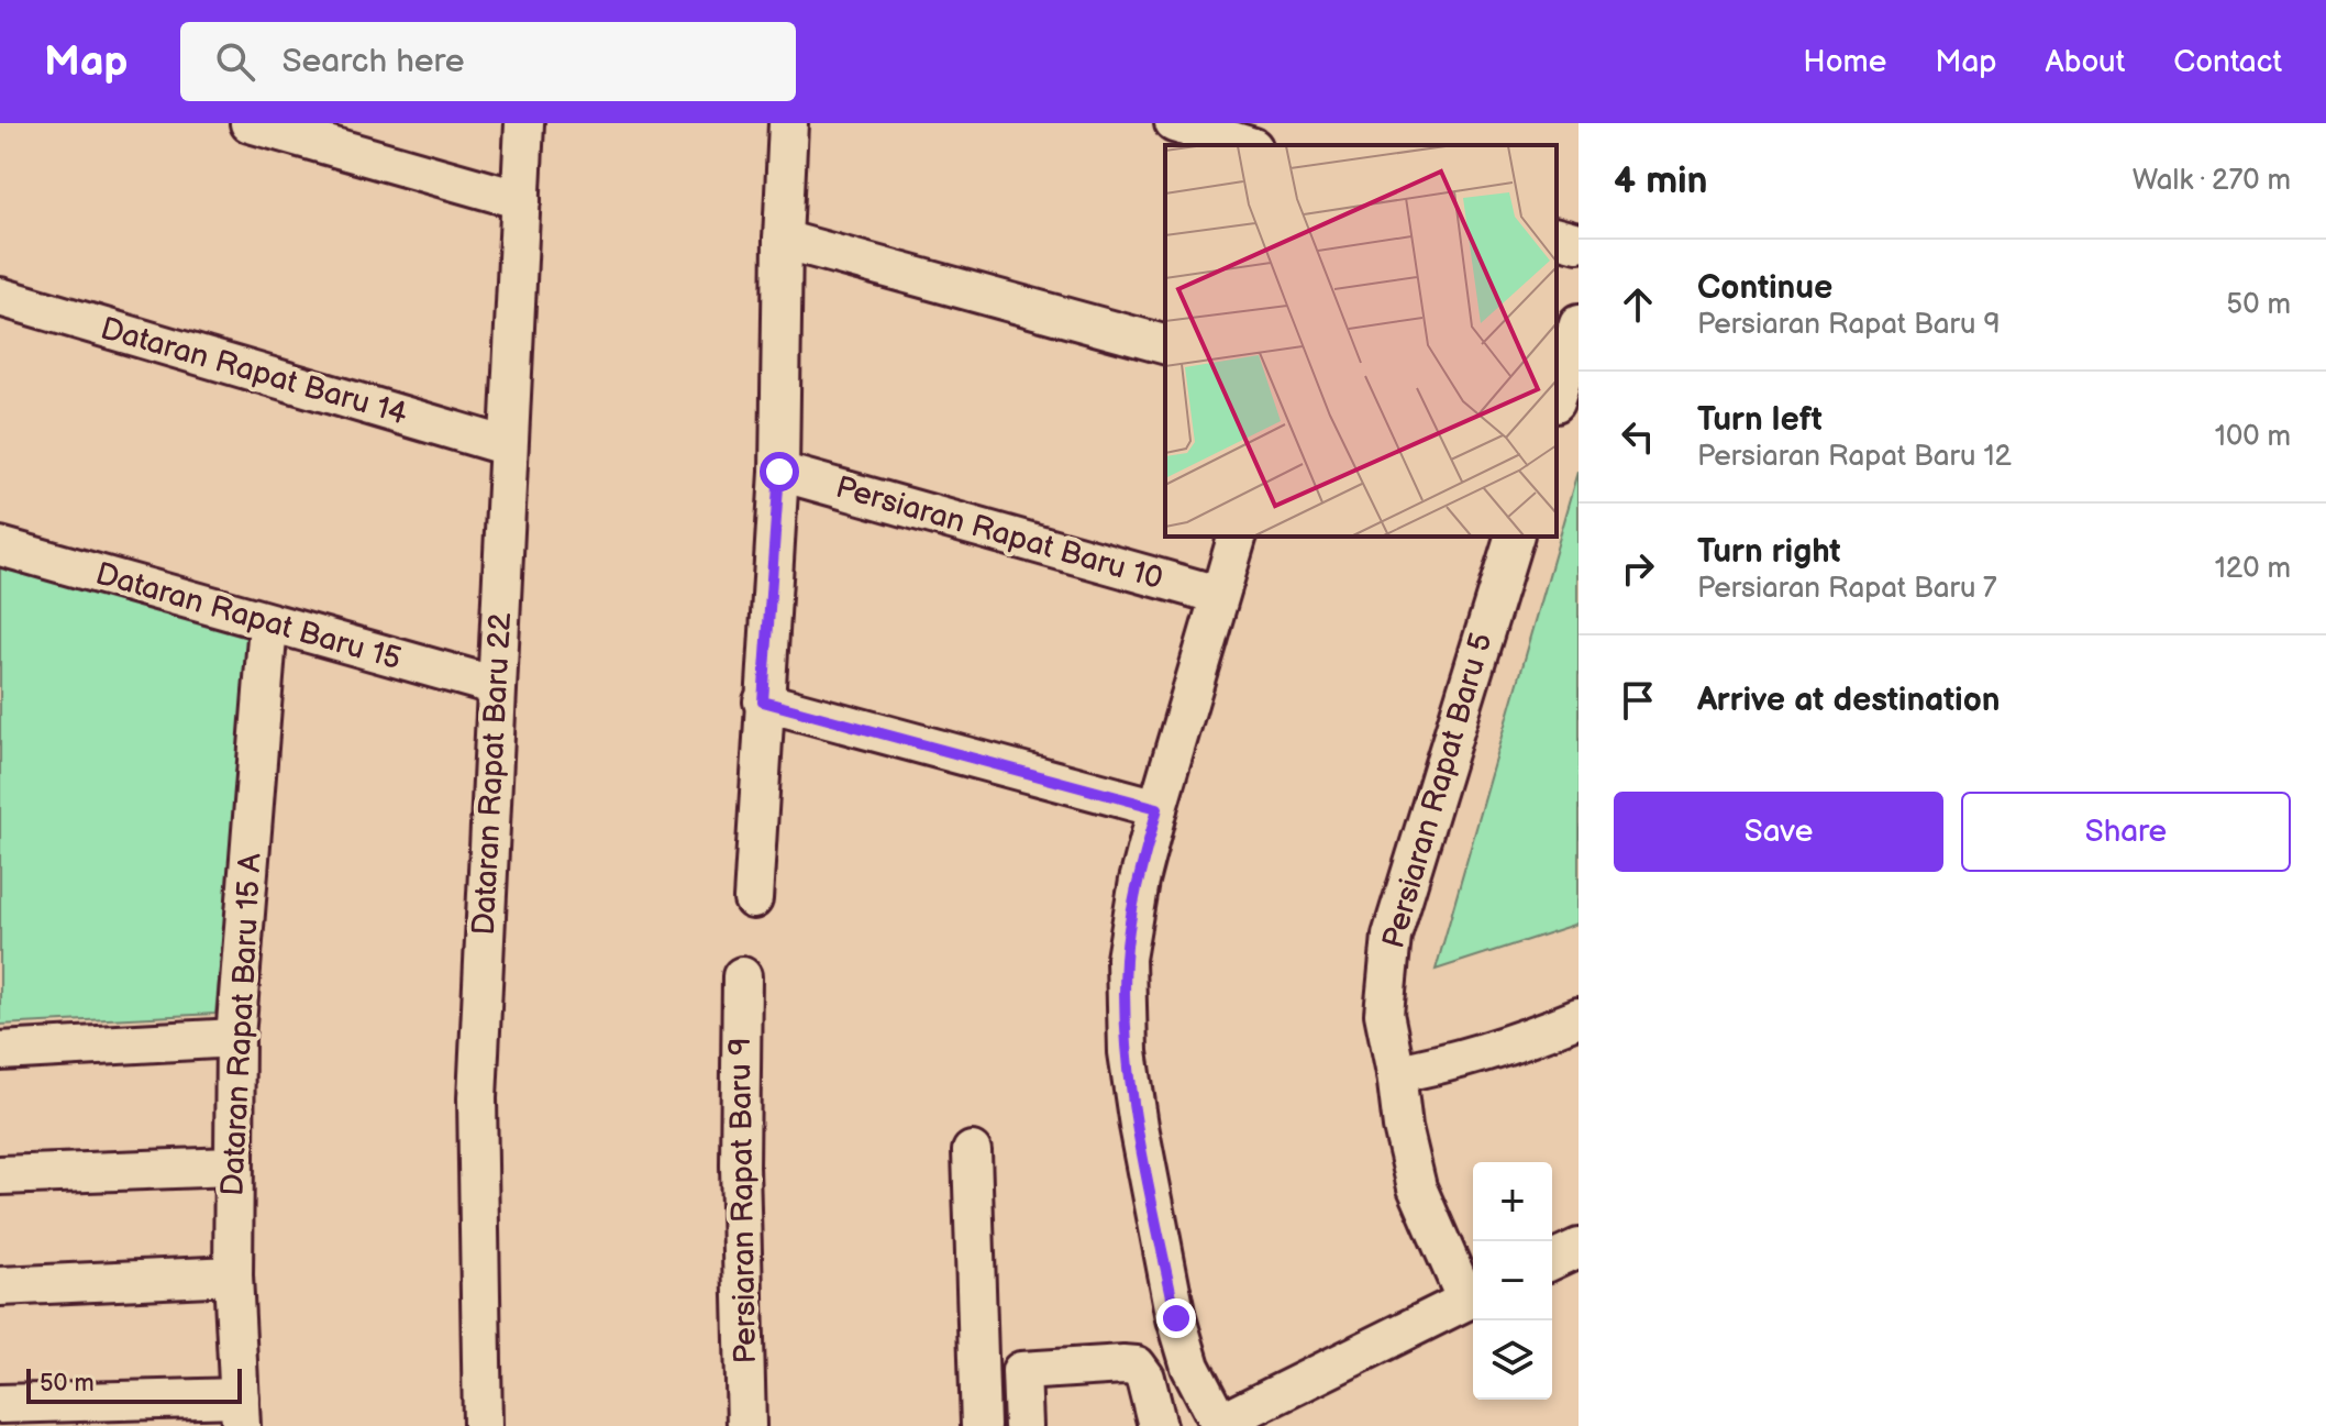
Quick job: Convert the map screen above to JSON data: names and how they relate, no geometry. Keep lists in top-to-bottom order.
{
  "streets": {
    "street": [
      "Dataran Rapat Baru 14",
      "Persiaran Rapat Baru 10",
      "Dataran Rapat Baru 15",
      "Dataran Rapat Baru 22",
      "Persiaran Rapat Baru 5",
      "Dataran Rapat Baru 15 A",
      "Persiaran Rapat Baru 9"
    ]
  },
  "crossings": [
    ["Dataran Rapat Baru 14", "Dataran Rapat Baru 22"],
    ["Dataran Rapat Baru 15", "Dataran Rapat Baru 22"],
    ["Dataran Rapat Baru 15", "Dataran Rapat Baru 15 A"]
  ],
  "scale_bar": "50 m",
  "page": {
    "header": "Map",
    "search": "Search here",
    "nav": [
      "Home",
      "Map",
      "About",
      "Contact"
    ],
    "heading": ["4 min", "Walk · 270 m"],
    "list": [
      ["Continue", "Persiaran Rapat Baru 9", "50 m"],
      ["Turn left", "Persiaran Rapat Baru 12", "100 m"],
      ["Turn right", "Persiaran Rapat Baru 7", "120 m"],
      "Arrive at destination"
    ],
    "buttons": ["Save", "Share"],
    "map_buttons": ["+", "−"],
    "scale": "50 m"
  }
}
